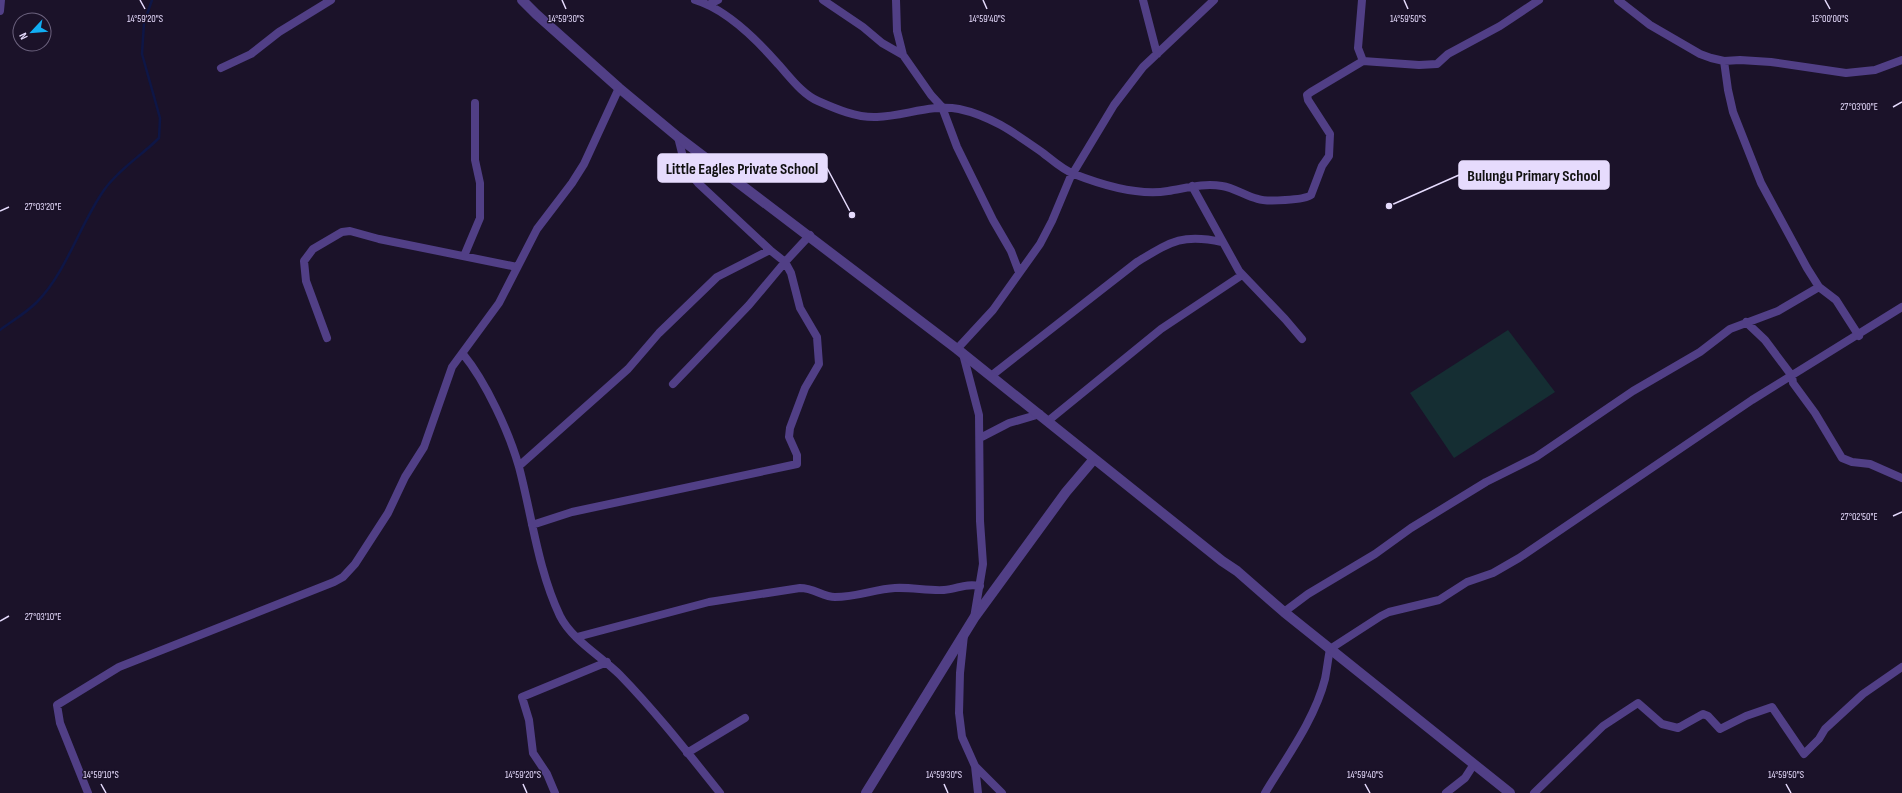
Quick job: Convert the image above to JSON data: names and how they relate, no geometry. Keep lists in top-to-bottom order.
{
  "places": ["Bulungu Primary School", "Little Eagles Private School"],
  "north": "bottom left",
  "coordinates": [
    "14°59'20\"S",
    "14°59'30\"S",
    "14°59'40\"S",
    "14°59'50\"S",
    "15°00'00\"S",
    "27°03'00\"E",
    "27°03'20\"E",
    "27°02'50\"E",
    "27°03'10\"E",
    "14°59'10\"S"
  ]
}
